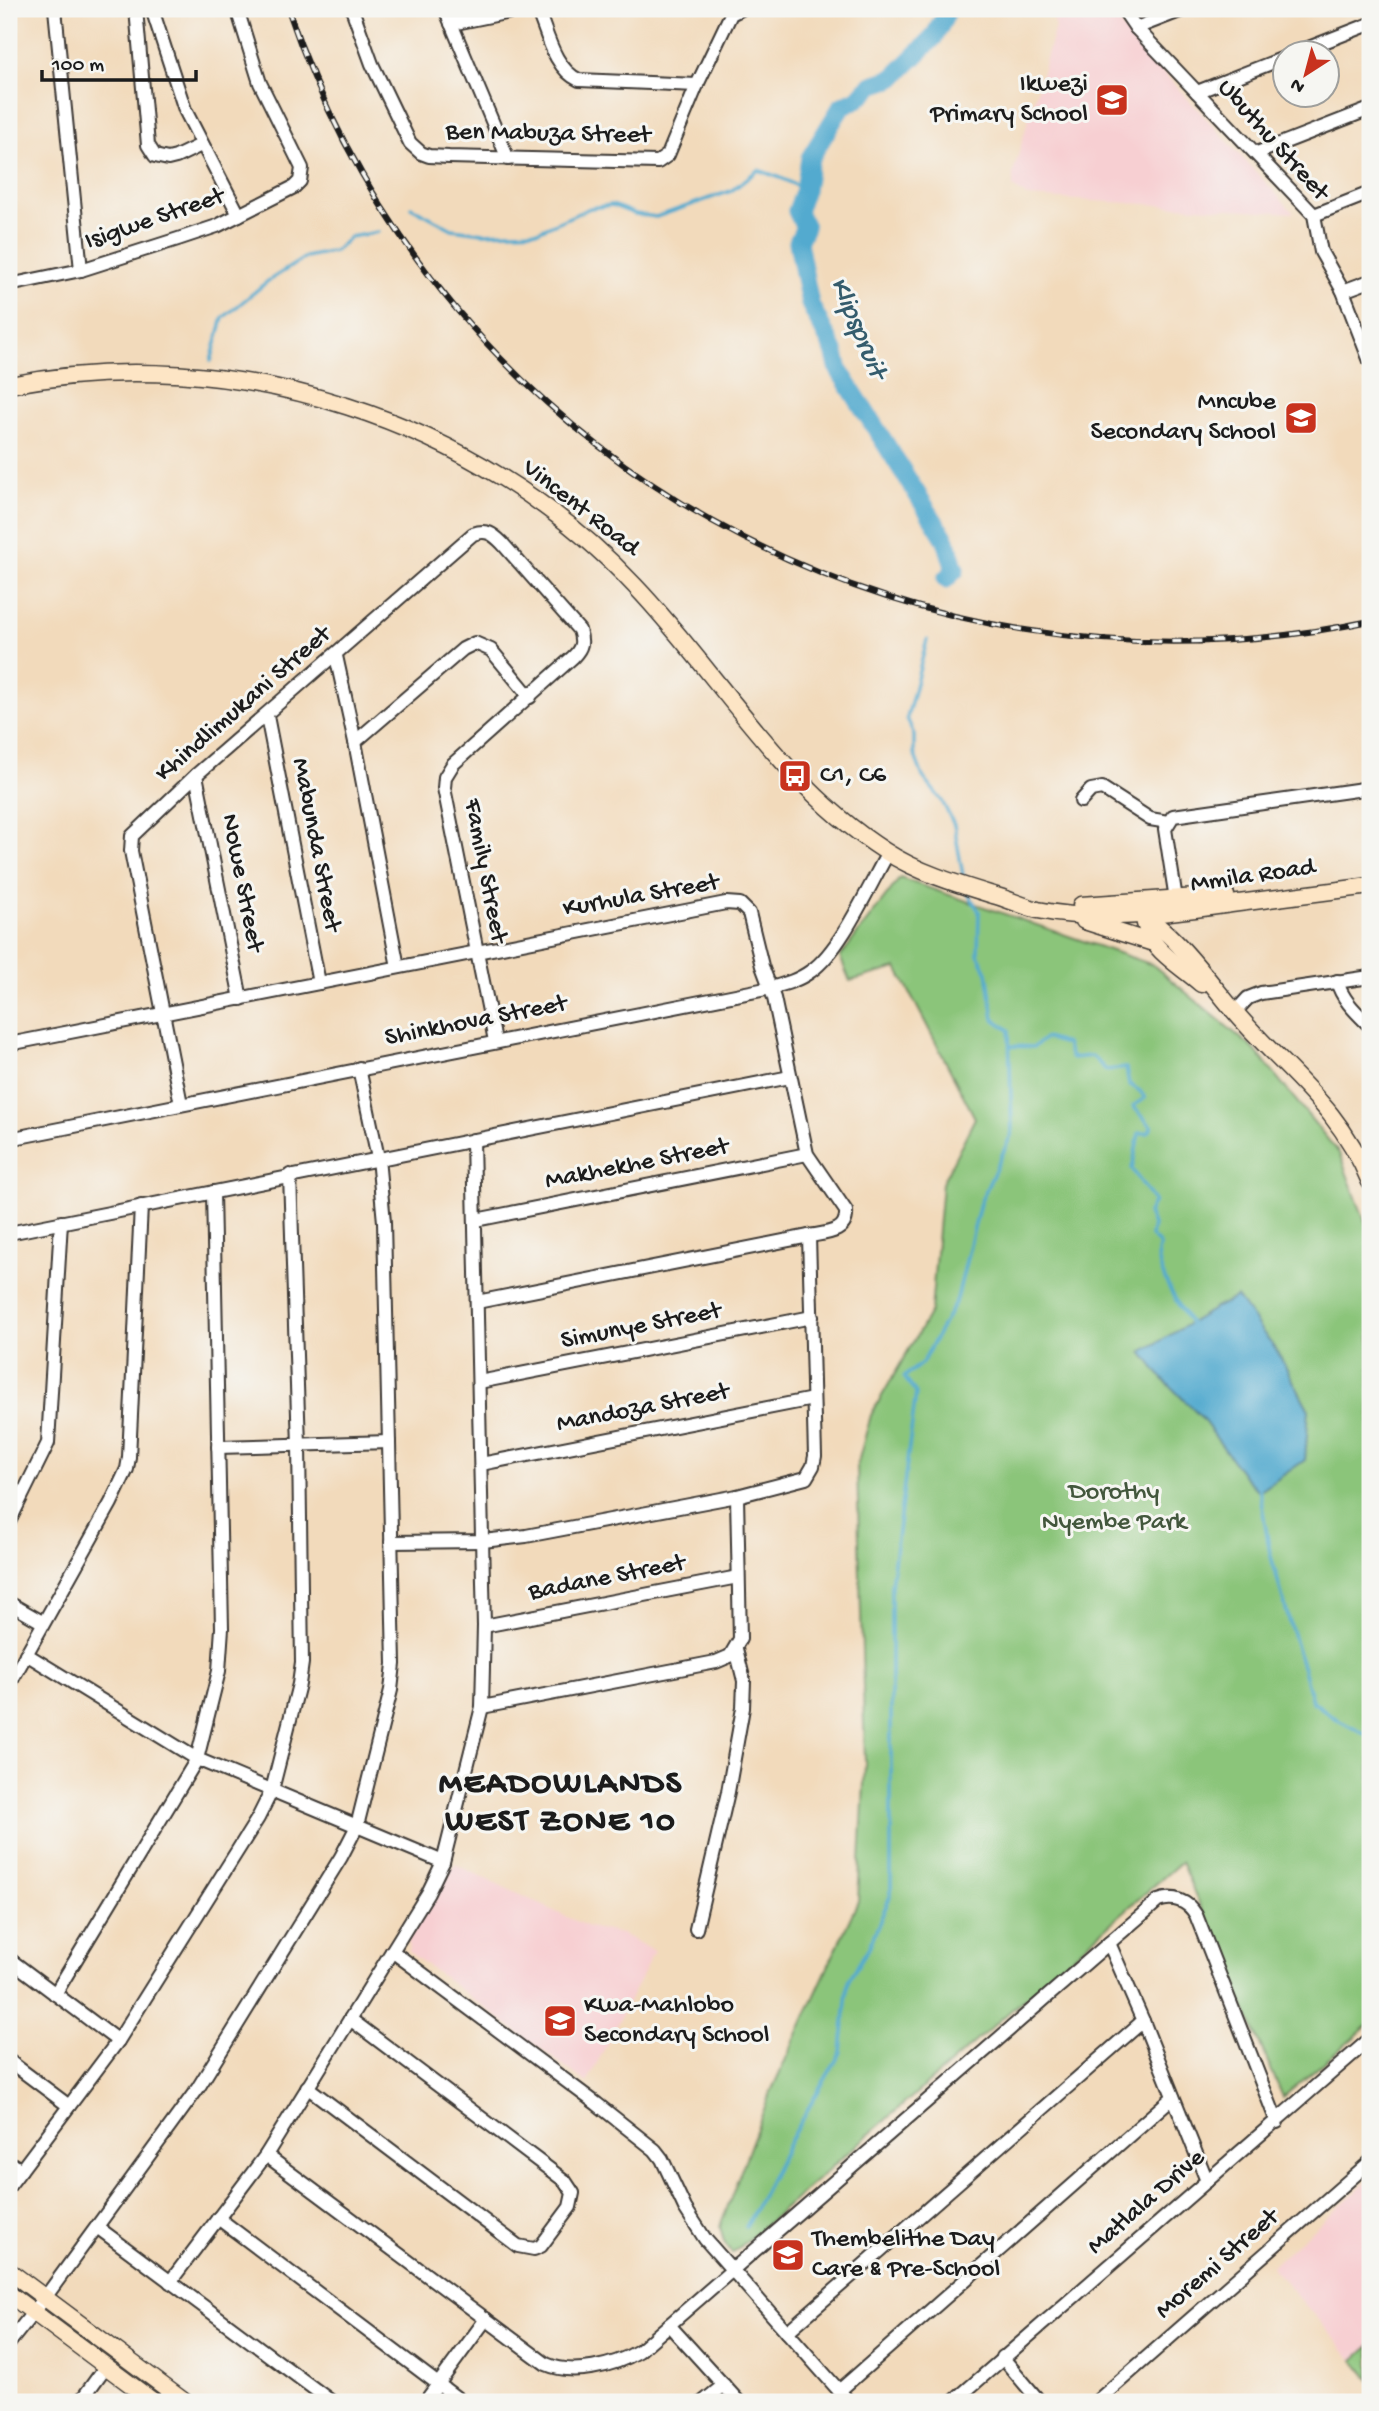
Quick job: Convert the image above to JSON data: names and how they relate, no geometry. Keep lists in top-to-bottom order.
{
  "streets": {
    "main road": ["Vincent Road", "Mmila Road"],
    "street": [
      "Ben Mabuza Street",
      "Ubuthu Street",
      "Isigwe Street",
      "Khindlimukani Street",
      "Mabunda Street",
      "Family Street",
      "Nowe Street",
      "Kurhula Street",
      "Shinkhova Street",
      "Makhekhe Street",
      "Simunye Street",
      "Mandoza Street",
      "Badane Street",
      "Matlala Drive",
      "Moremi Street"
    ]
  },
  "crossings": [
    ["Vincent Road", "Mmila Road"],
    ["Vincent Road", "Shinkhova Street"],
    ["Khindlimukani Street", "Mabunda Street"],
    ["Khindlimukani Street", "Family Street"],
    ["Khindlimukani Street", "Nowe Street"],
    ["Khindlimukani Street", "Kurhula Street"],
    ["Khindlimukani Street", "Shinkhova Street"],
    ["Mabunda Street", "Kurhula Street"],
    ["Family Street", "Kurhula Street"],
    ["Family Street", "Shinkhova Street"],
    ["Nowe Street", "Kurhula Street"],
    ["Kurhula Street", "Shinkhova Street"],
    ["Kurhula Street", "Makhekhe Street"]
  ],
  "districts": ["MEADOWLANDS WEST ZONE 10"],
  "water": ["Klipspruit"],
  "parks": ["Dorothy Nyembe Park"],
  "places": {
    "school or university": [
      "Ikwezi Primary School",
      "Mncube Secondary School",
      "Kwa-Mahlobo Secondary School",
      "Thembelithe Day Care & Pre-School"
    ],
    "bus stop": ["C1, C6"]
  },
  "scale_bar": "100 m",
  "north": "bottom left"
}
